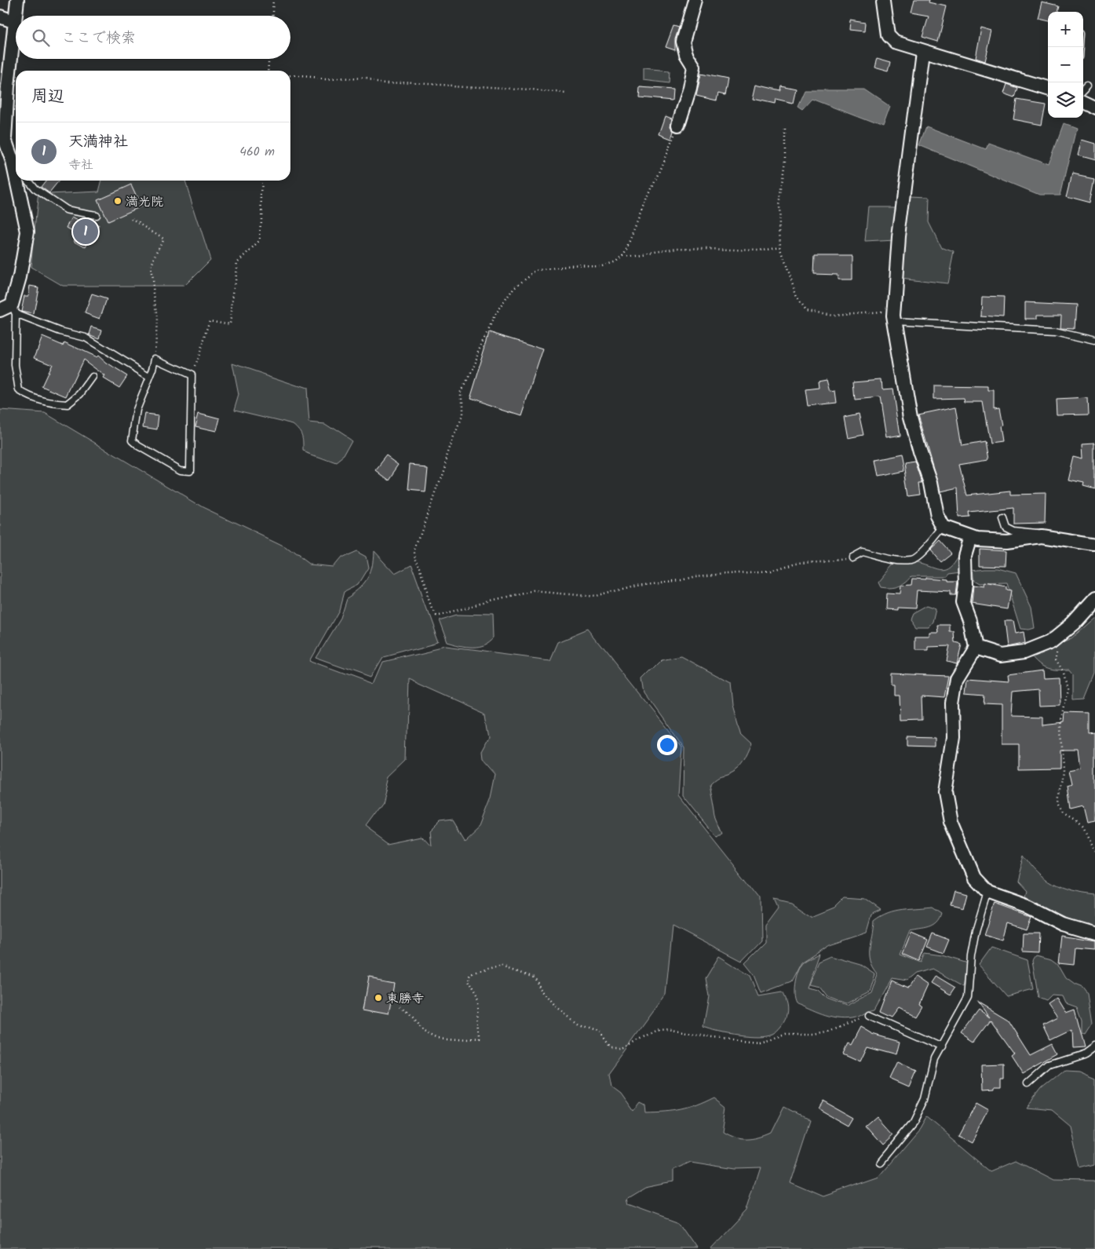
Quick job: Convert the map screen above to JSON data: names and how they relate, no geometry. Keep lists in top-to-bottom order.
{
  "places": ["満光院", "東勝寺"],
  "page": {
    "map_buttons": ["+", "−"],
    "search": "ここで検索",
    "heading": "周辺",
    "list": [
      {
        "mark": "1",
        "name": "天満神社",
        "note": "寺社",
        "value": "460 m"
      }
    ],
    "pins": "1"
  }
}
